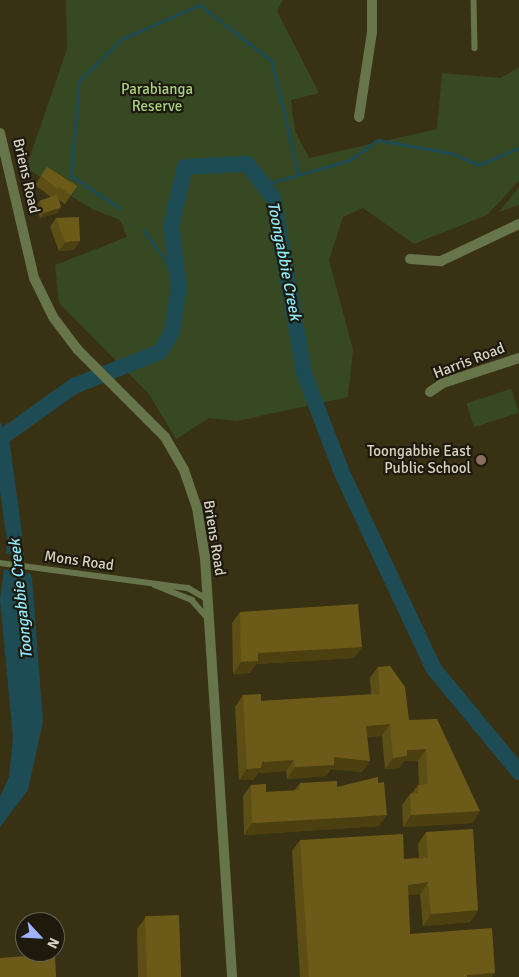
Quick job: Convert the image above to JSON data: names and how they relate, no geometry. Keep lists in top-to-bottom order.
{
  "streets": {
    "street": ["Briens Road", "Harris Road"],
    "lane": ["Mons Road"]
  },
  "crossings": [
    ["Briens Road", "Mons Road"]
  ],
  "water": ["Toongabbie Creek"],
  "parks": ["Parabianga Reserve"],
  "places": ["Toongabbie East Public School"],
  "north": "bottom right"
}
